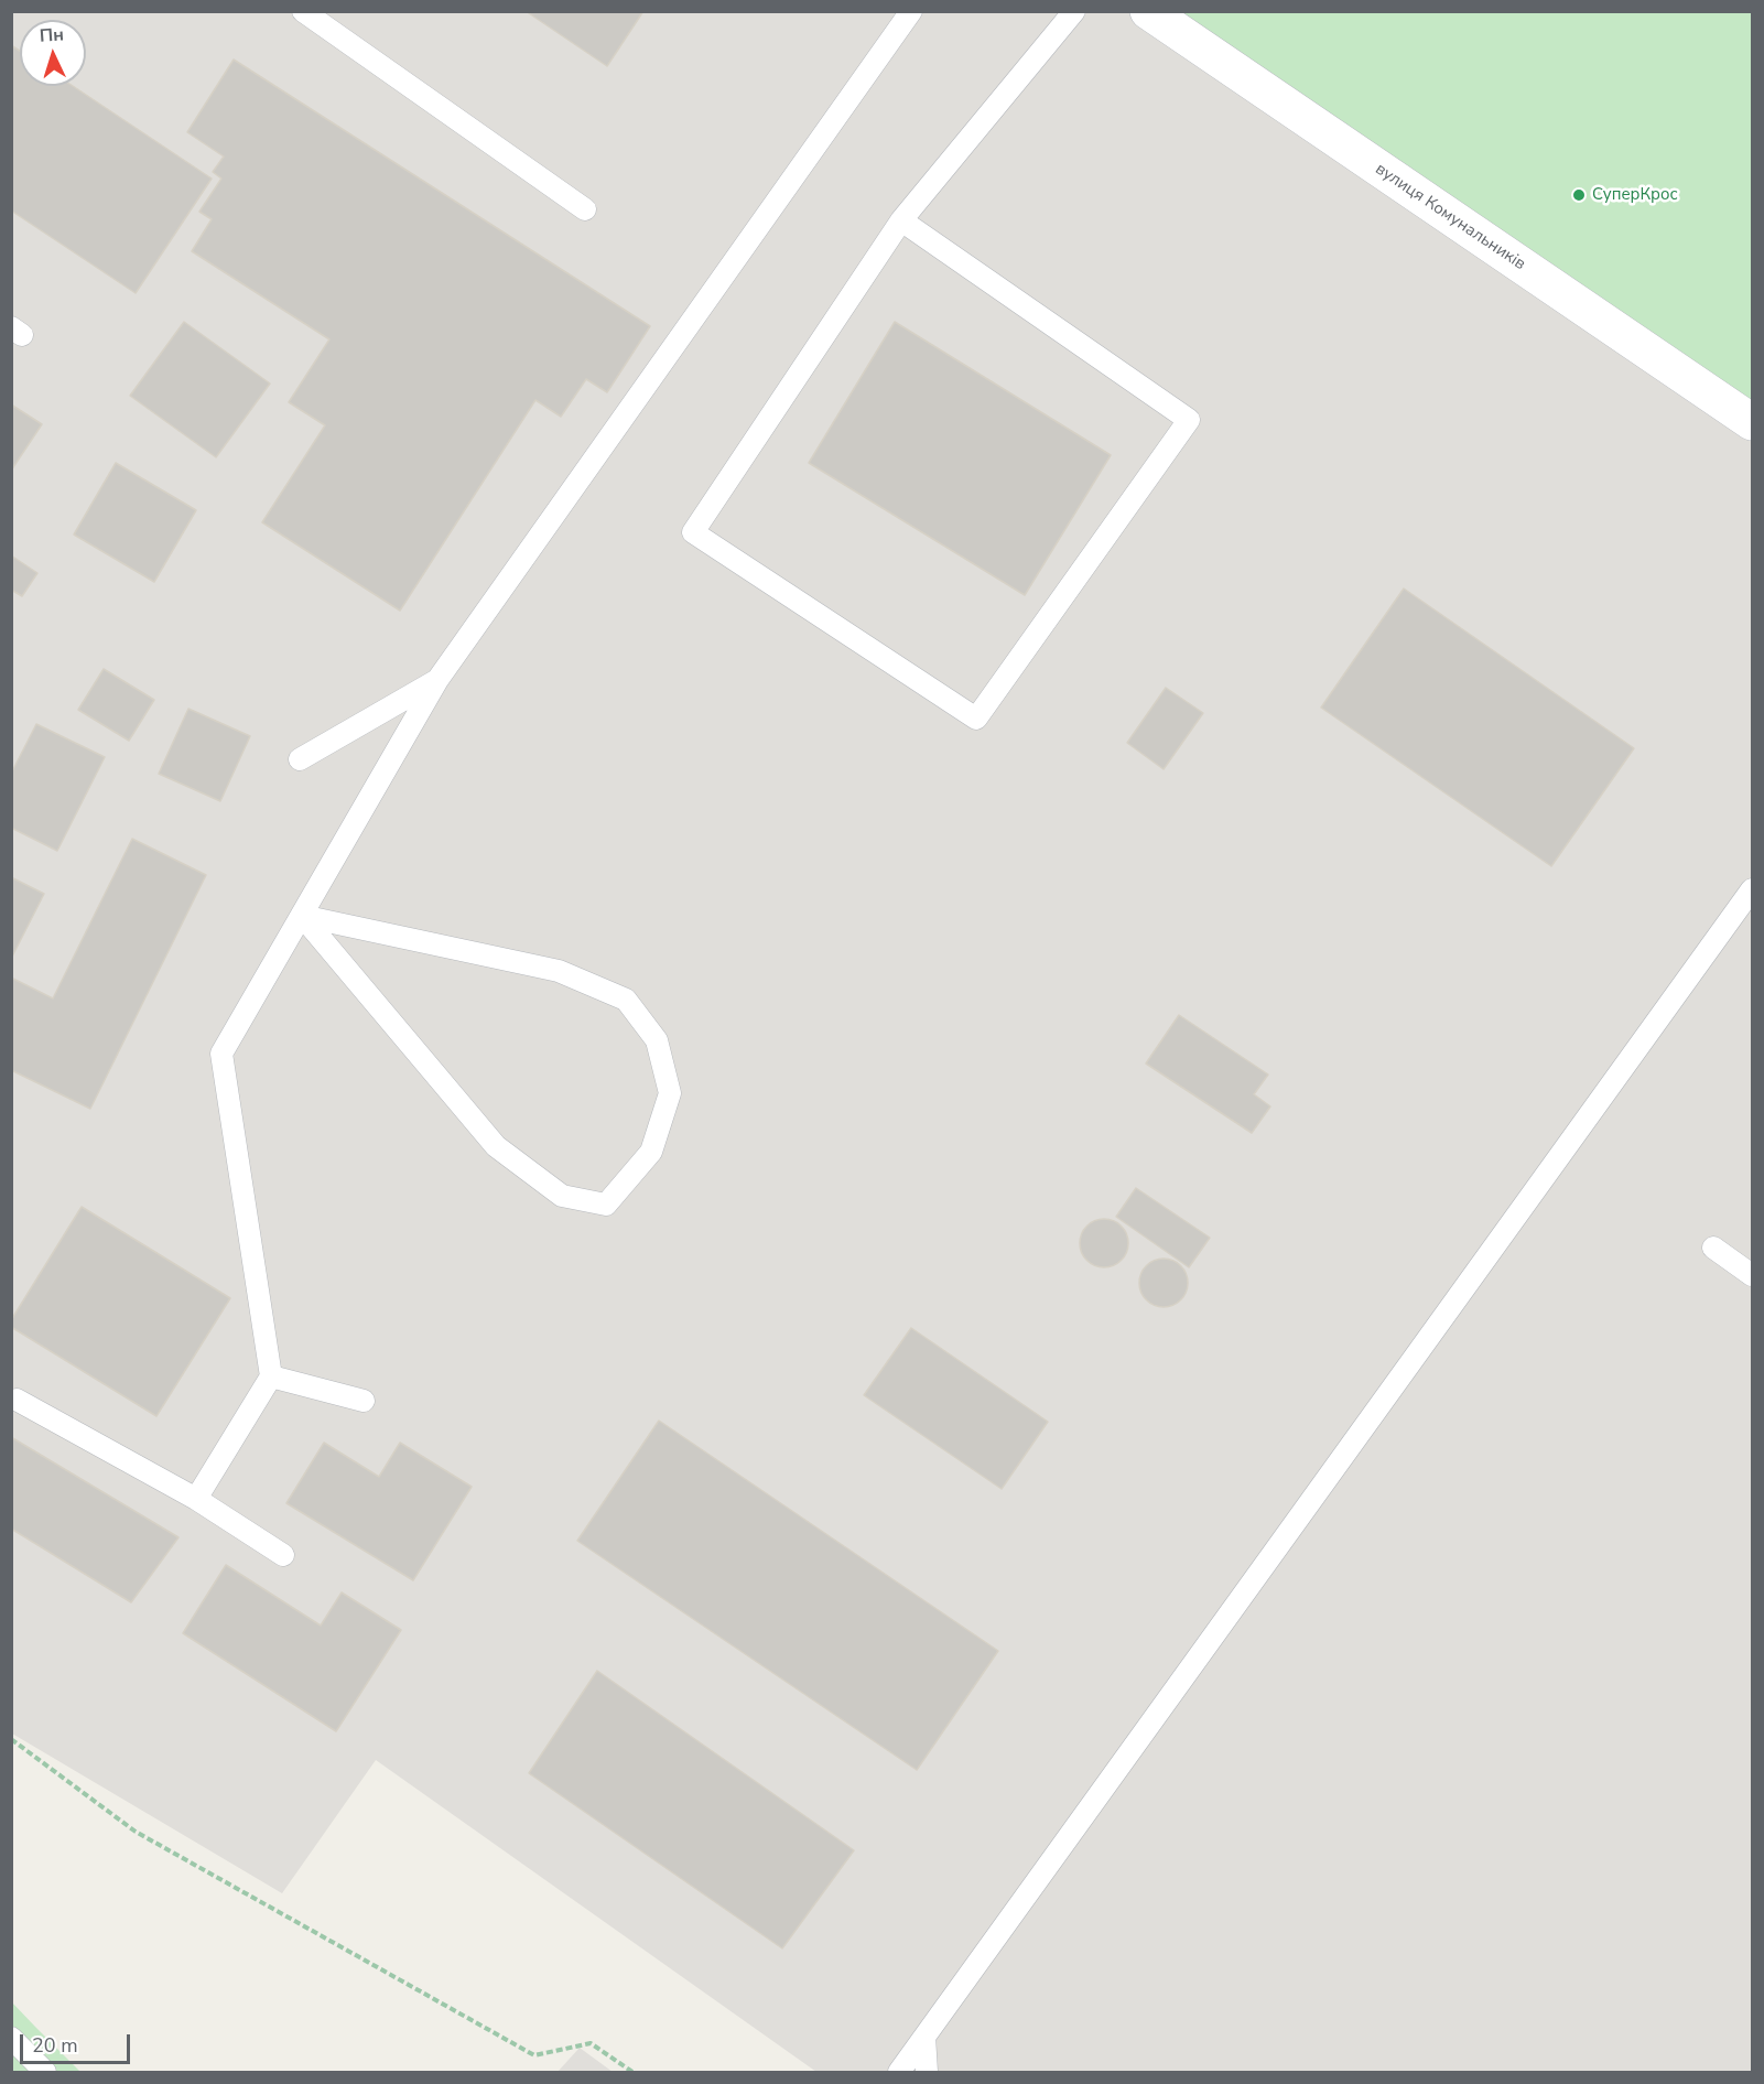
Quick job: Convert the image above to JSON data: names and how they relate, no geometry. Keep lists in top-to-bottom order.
{
  "streets": {
    "street": ["вулиця Комунальників"]
  },
  "places": ["СуперКрос"],
  "scale_bar": "20 m",
  "north": "top"
}
